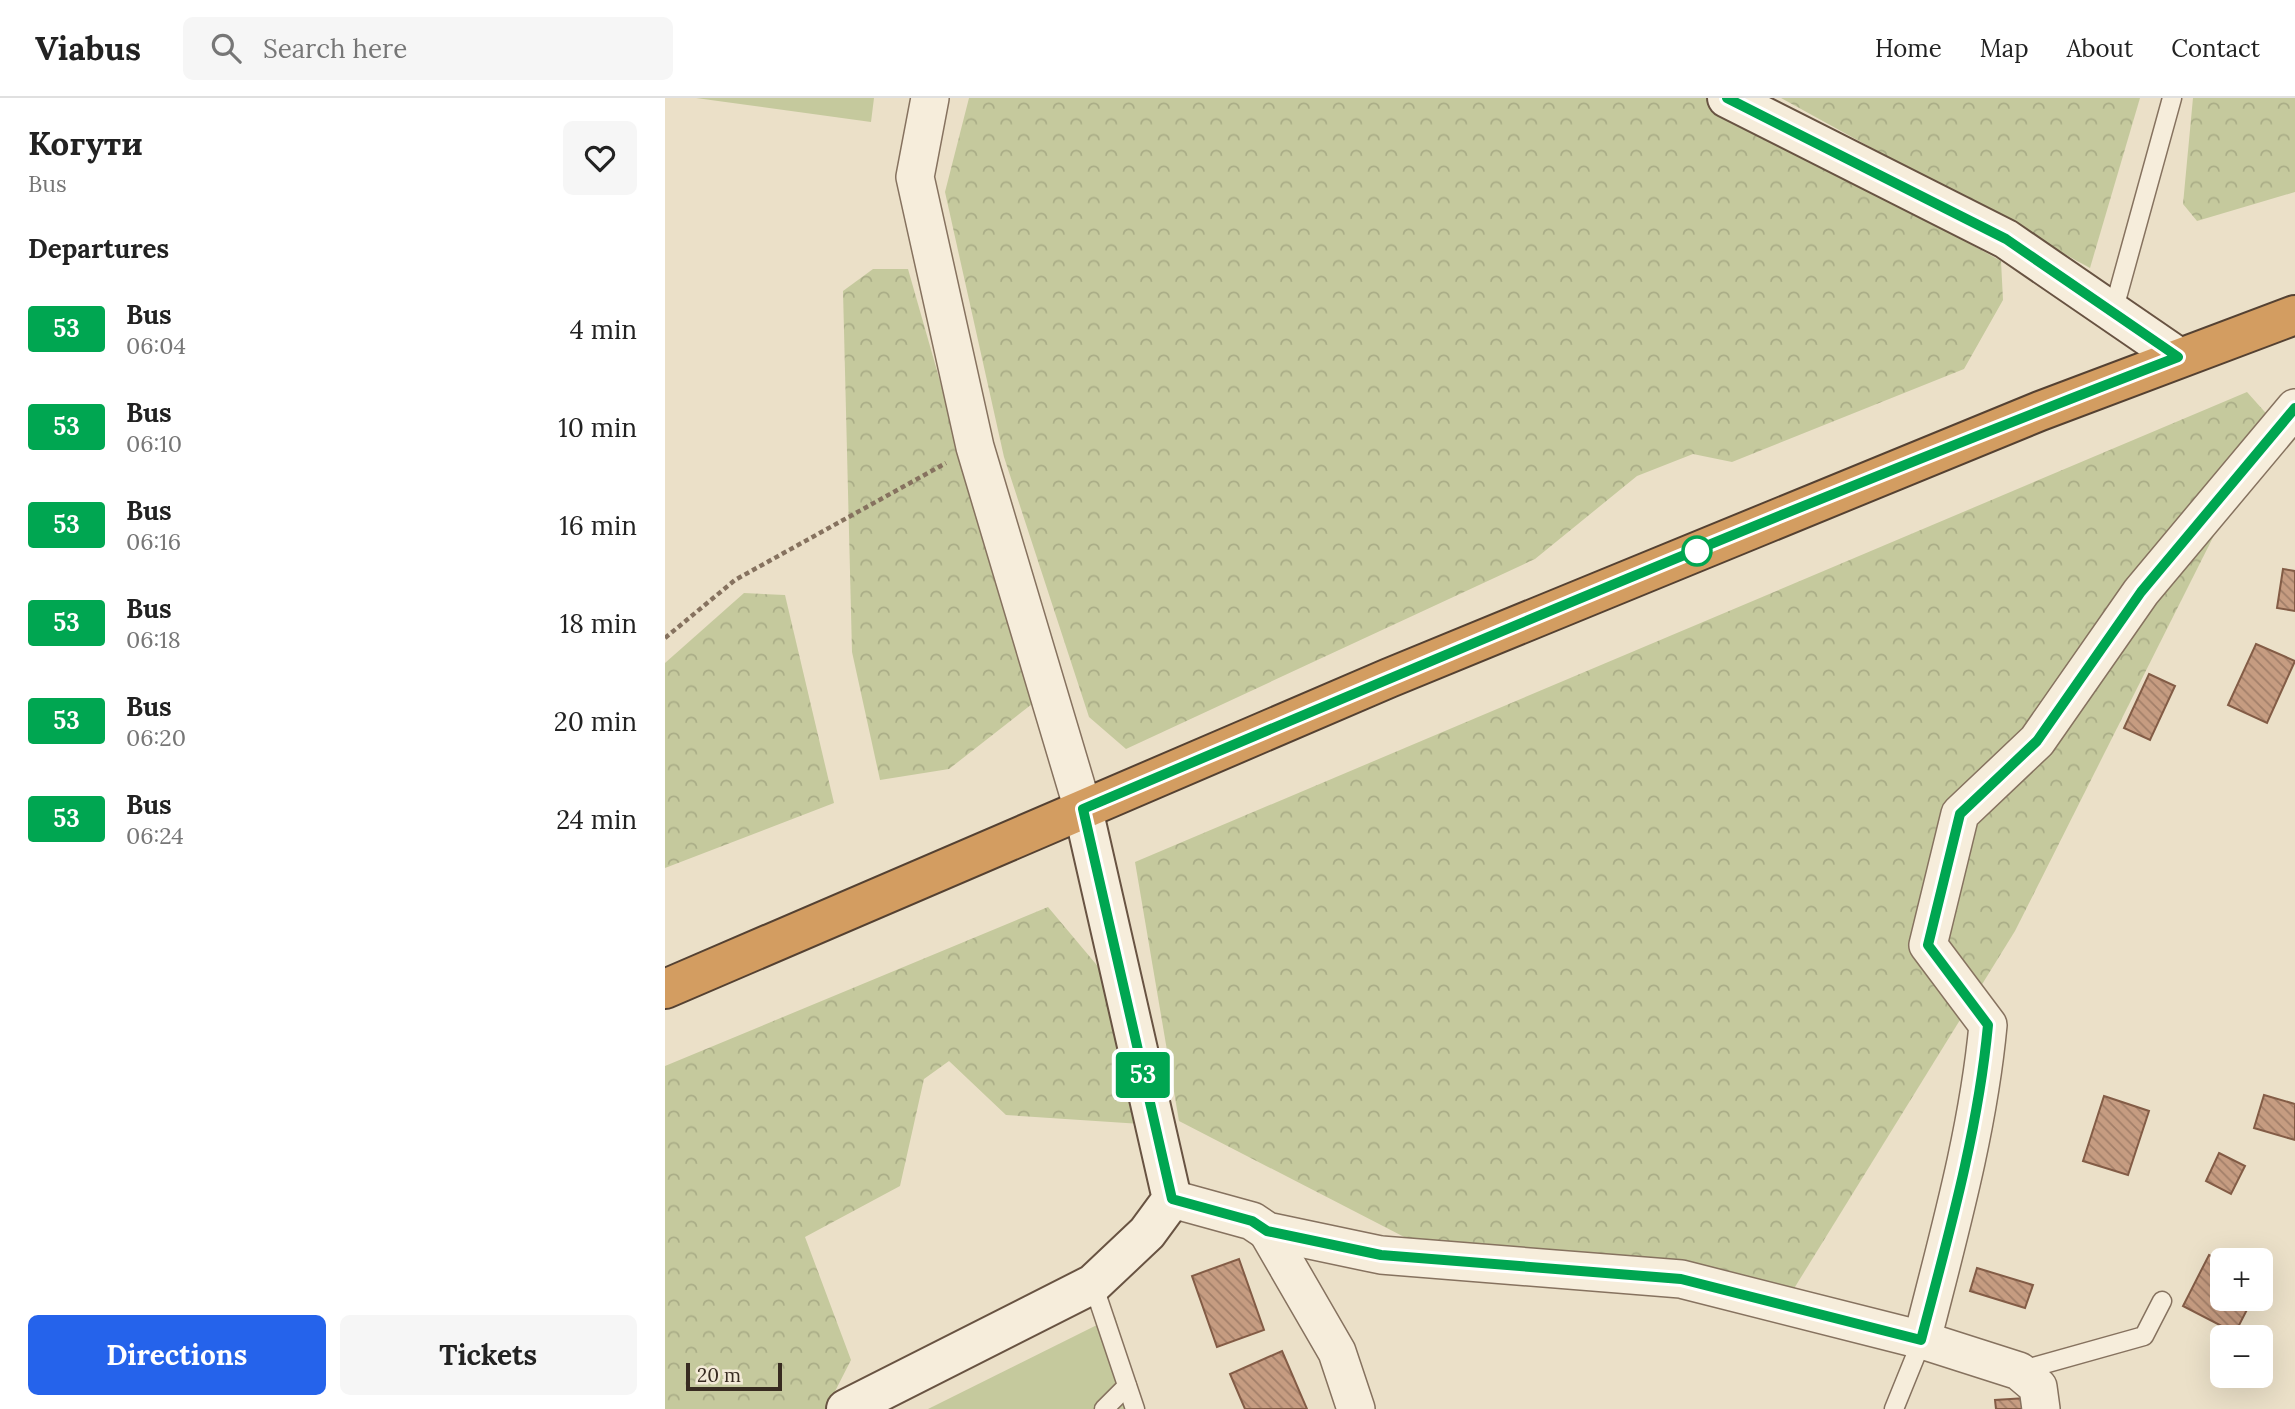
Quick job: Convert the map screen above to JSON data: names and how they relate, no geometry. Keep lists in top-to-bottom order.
{
  "lines": ["bus line 53"],
  "scale_bar": "20 m",
  "page": {
    "header": "Viabus",
    "search": "Search here",
    "nav": [
      "Home",
      "Map",
      "About",
      "Contact"
    ],
    "heading": [
      ["Когути", "Bus"],
      "Departures"
    ],
    "on_map": "53",
    "list": [
      {
        "mark": "53",
        "name": "Bus",
        "note": "06:04",
        "value": "4 min"
      },
      {
        "mark": "53",
        "name": "Bus",
        "note": "06:10",
        "value": "10 min"
      },
      {
        "mark": "53",
        "name": "Bus",
        "note": "06:16",
        "value": "16 min"
      },
      {
        "mark": "53",
        "name": "Bus",
        "note": "06:18",
        "value": "18 min"
      },
      {
        "mark": "53",
        "name": "Bus",
        "note": "06:20",
        "value": "20 min"
      },
      {
        "mark": "53",
        "name": "Bus",
        "note": "06:24",
        "value": "24 min"
      }
    ],
    "map_buttons": ["+", "−"],
    "buttons": ["Directions", "Tickets"],
    "scale": "20 m"
  }
}
